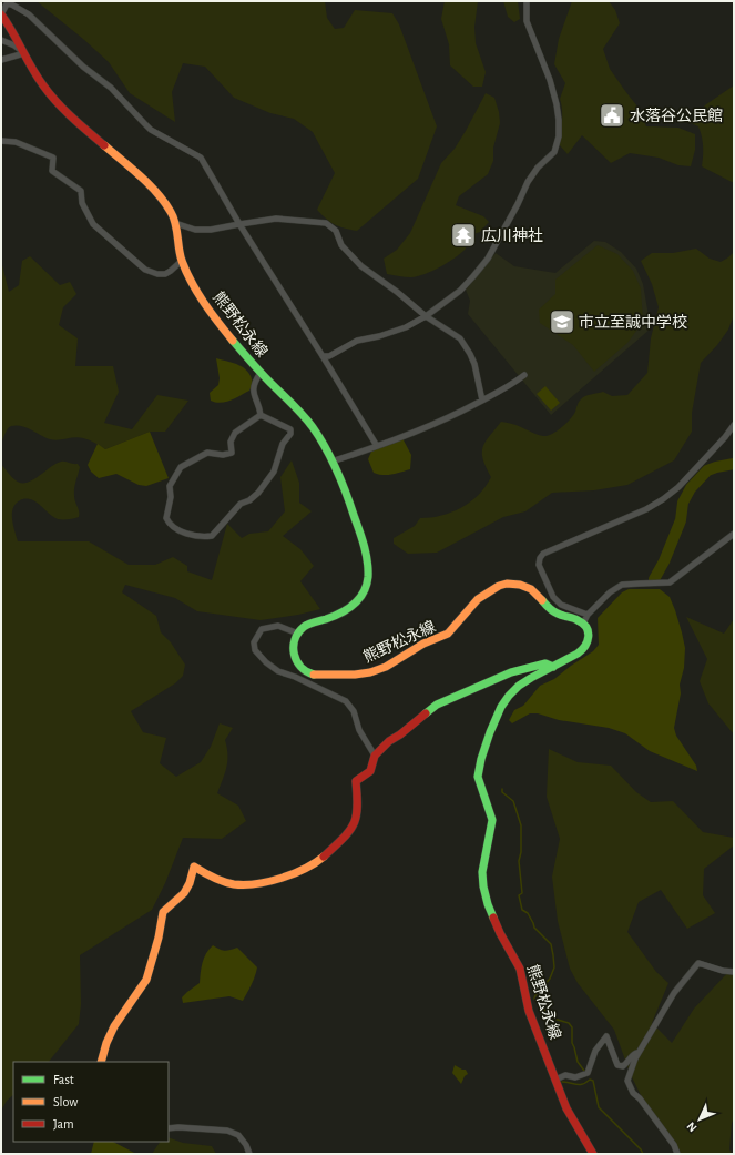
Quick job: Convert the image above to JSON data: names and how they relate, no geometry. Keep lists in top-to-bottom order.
{
  "streets": {
    "main road": ["熊野松永線"]
  },
  "places": {
    "public building": ["水落谷公民館"],
    "temple": ["広川神社"],
    "school or university": ["市立至誠中学校"]
  },
  "legend": ["Fast", "Slow", "Jam"],
  "north": "bottom left"
}
